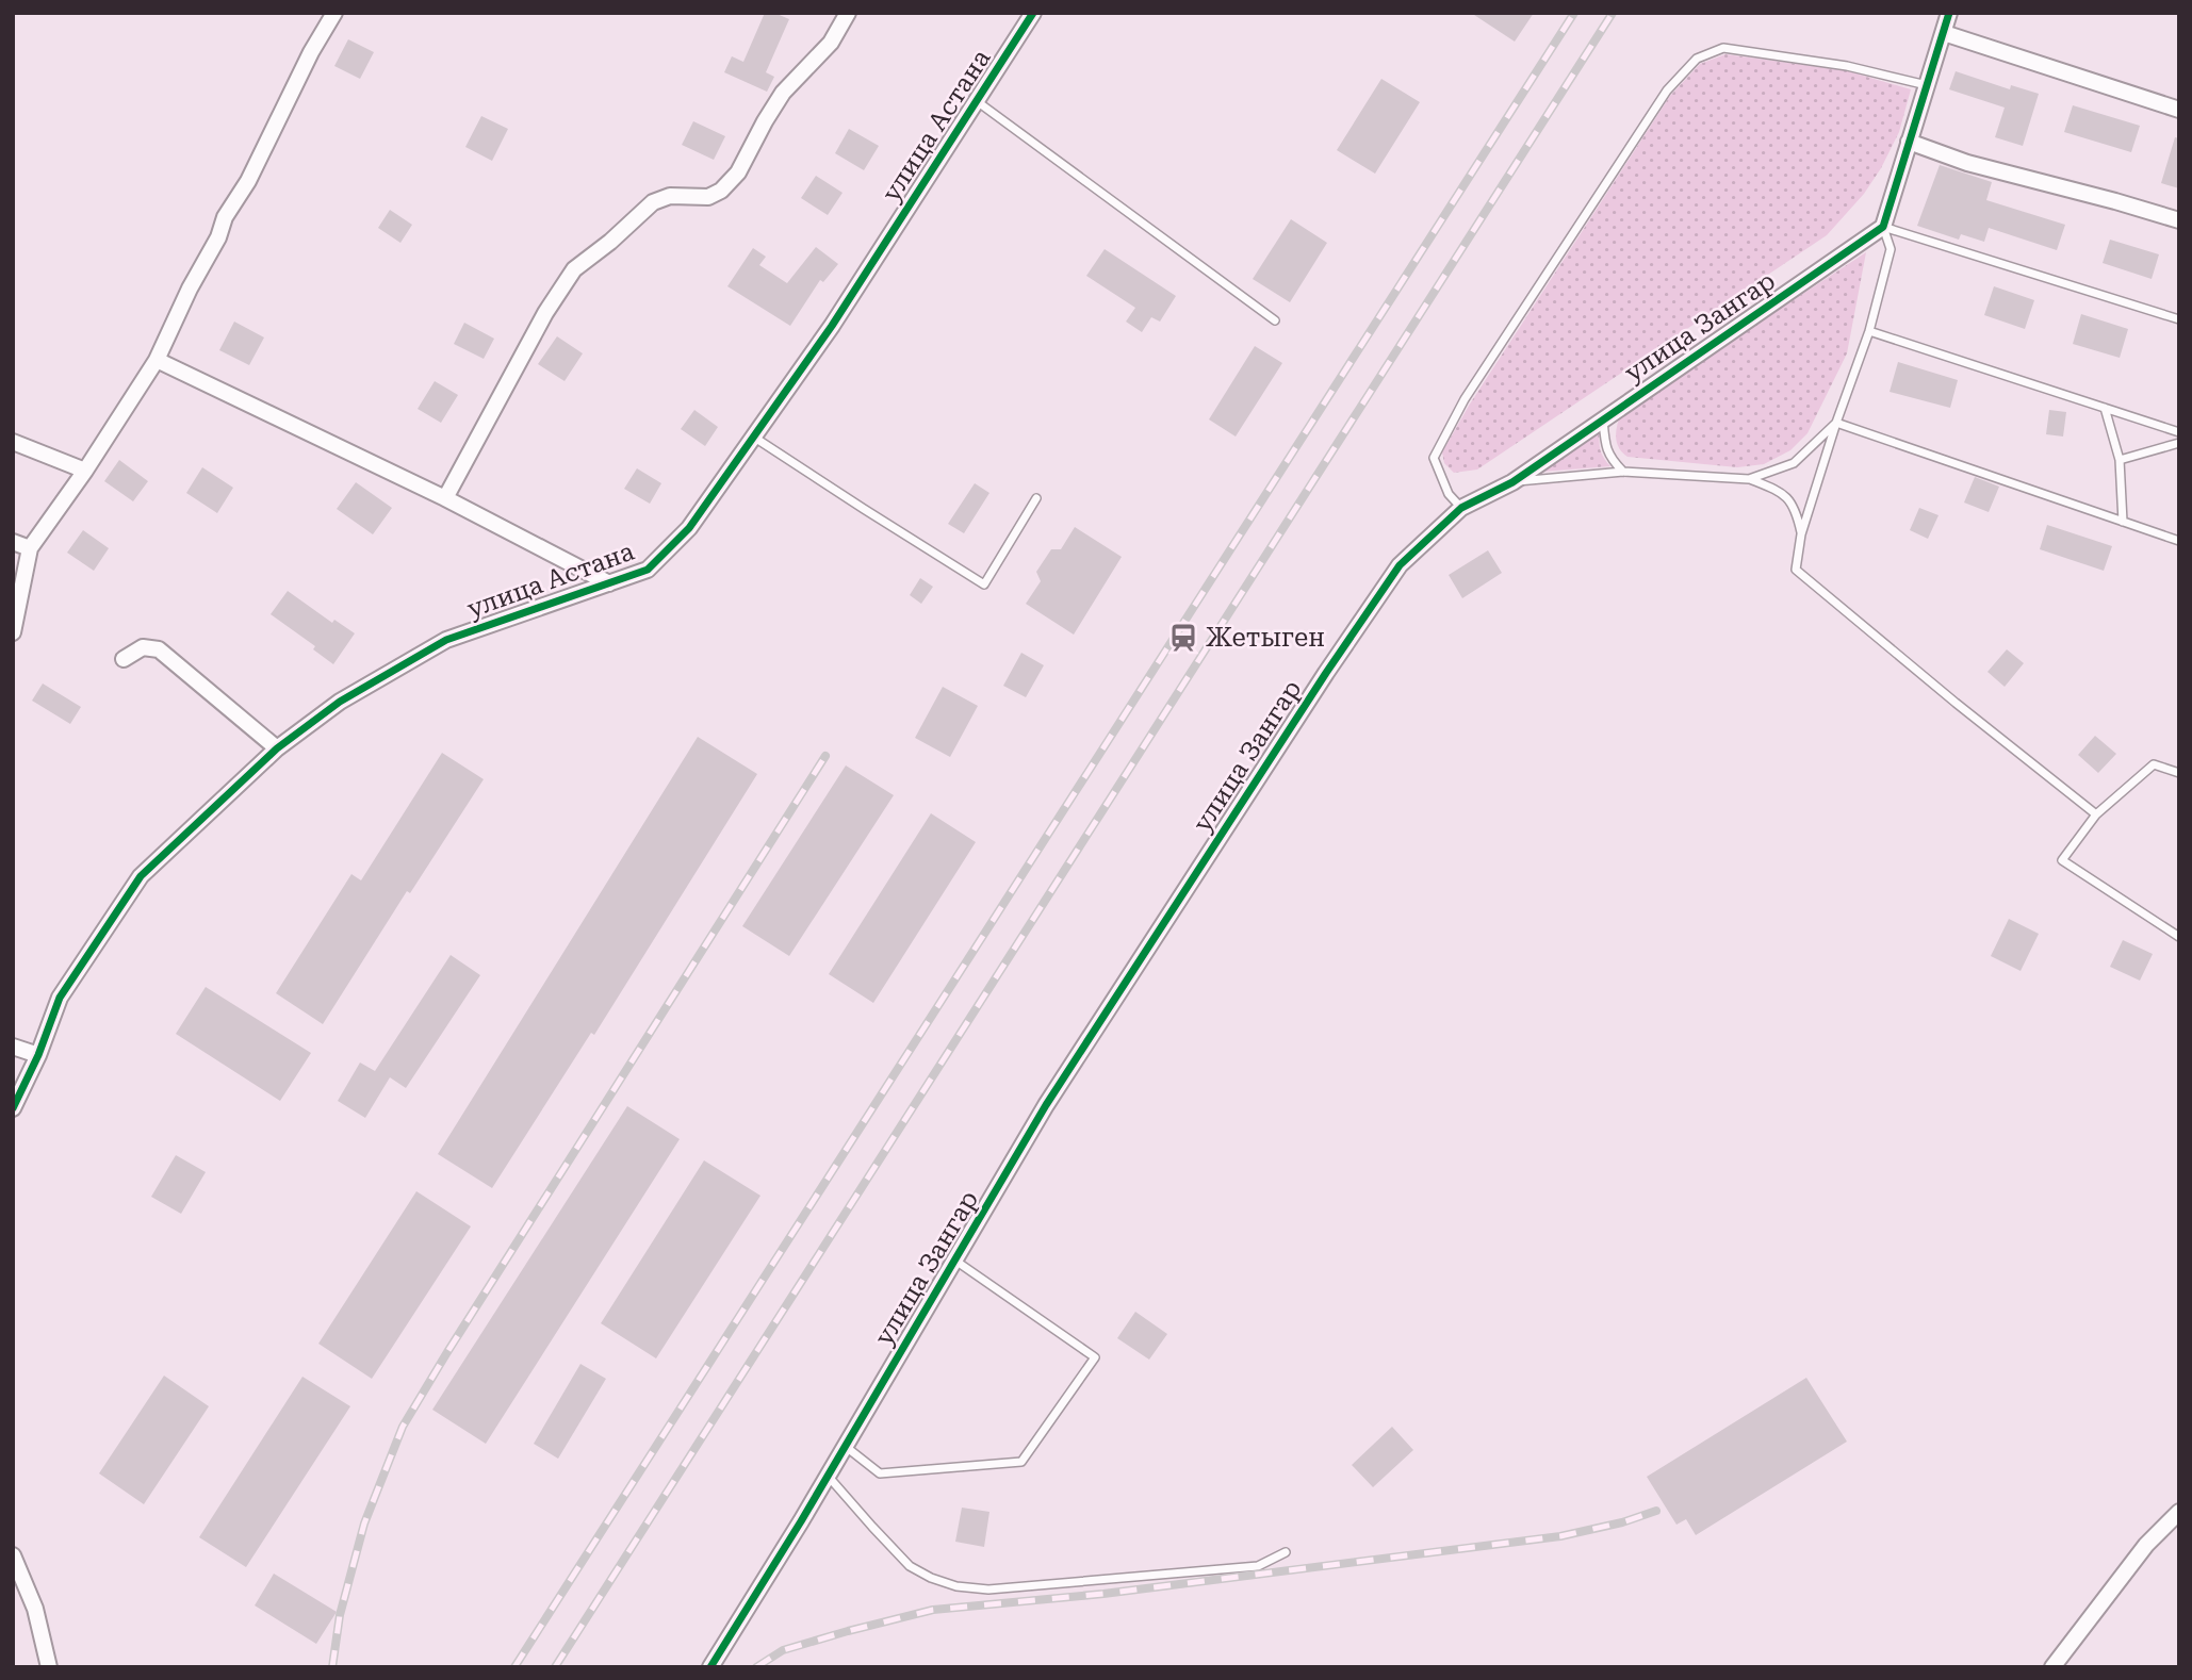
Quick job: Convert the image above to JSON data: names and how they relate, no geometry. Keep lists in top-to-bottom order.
{
  "streets": {
    "street": ["улица Астана", "улица Зангар"]
  },
  "places": {
    "station": ["Жетыген"]
  }
}
